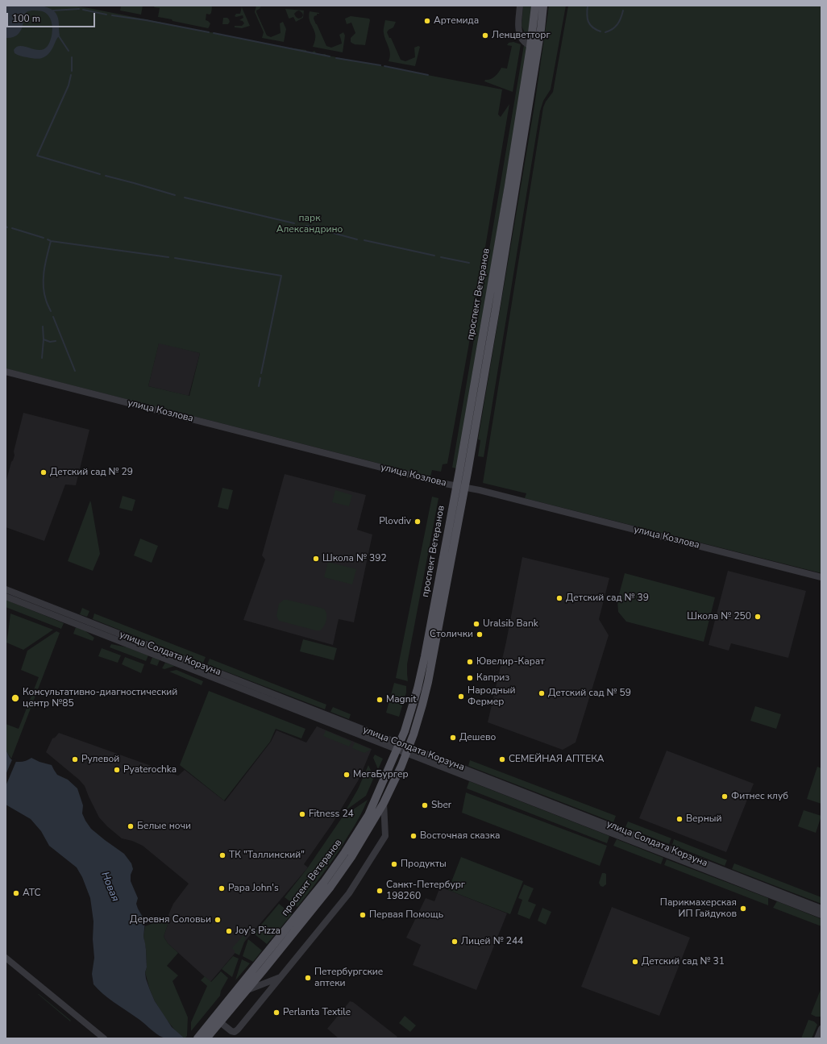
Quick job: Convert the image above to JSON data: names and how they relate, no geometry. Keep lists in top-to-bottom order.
{
  "streets": {
    "main road": ["проспект Ветеранов"],
    "street": ["улица Козлова", "улица Солдата Корзуна"]
  },
  "crossings": [
    ["проспект Ветеранов", "улица Козлова"],
    ["проспект Ветеранов", "улица Солдата Корзуна"]
  ],
  "water": ["Новая"],
  "parks": ["парк Александрино"],
  "places": [
    "Артемида",
    "Ленцветторг",
    "Детский сад № 29",
    "Plovdiv",
    "Школа № 392",
    "Детский сад № 39",
    "Школа № 250",
    "Uralsib Bank",
    "Столички",
    "Ювелир-Карат",
    "Каприз",
    "Детский сад № 59",
    "Народный Фермер",
    "Консультативно-диагностический центр №85",
    "Magnit",
    "Дешево",
    "Рулевой",
    "СЕМЕЙНАЯ АПТЕКА",
    "Pyaterochka",
    "МегаБургер",
    "Фитнес клуб",
    "Sber",
    "Fitness 24",
    "Верный",
    "Белые ночи",
    "Восточная сказка",
    "ТК \"Таллинский\"",
    "Продукты",
    "Papa John's",
    "Санкт-Петербург 198260",
    "АТС",
    "Парикмахерская ИП Гайдуков",
    "Первая Помощь",
    "Деревня Соловьи",
    "Joy's Pizza",
    "Лицей № 244",
    "Детский сад № 31",
    "Петербургские аптеки",
    "Perlanta Textile"
  ],
  "scale_bar": "100 m"
}
